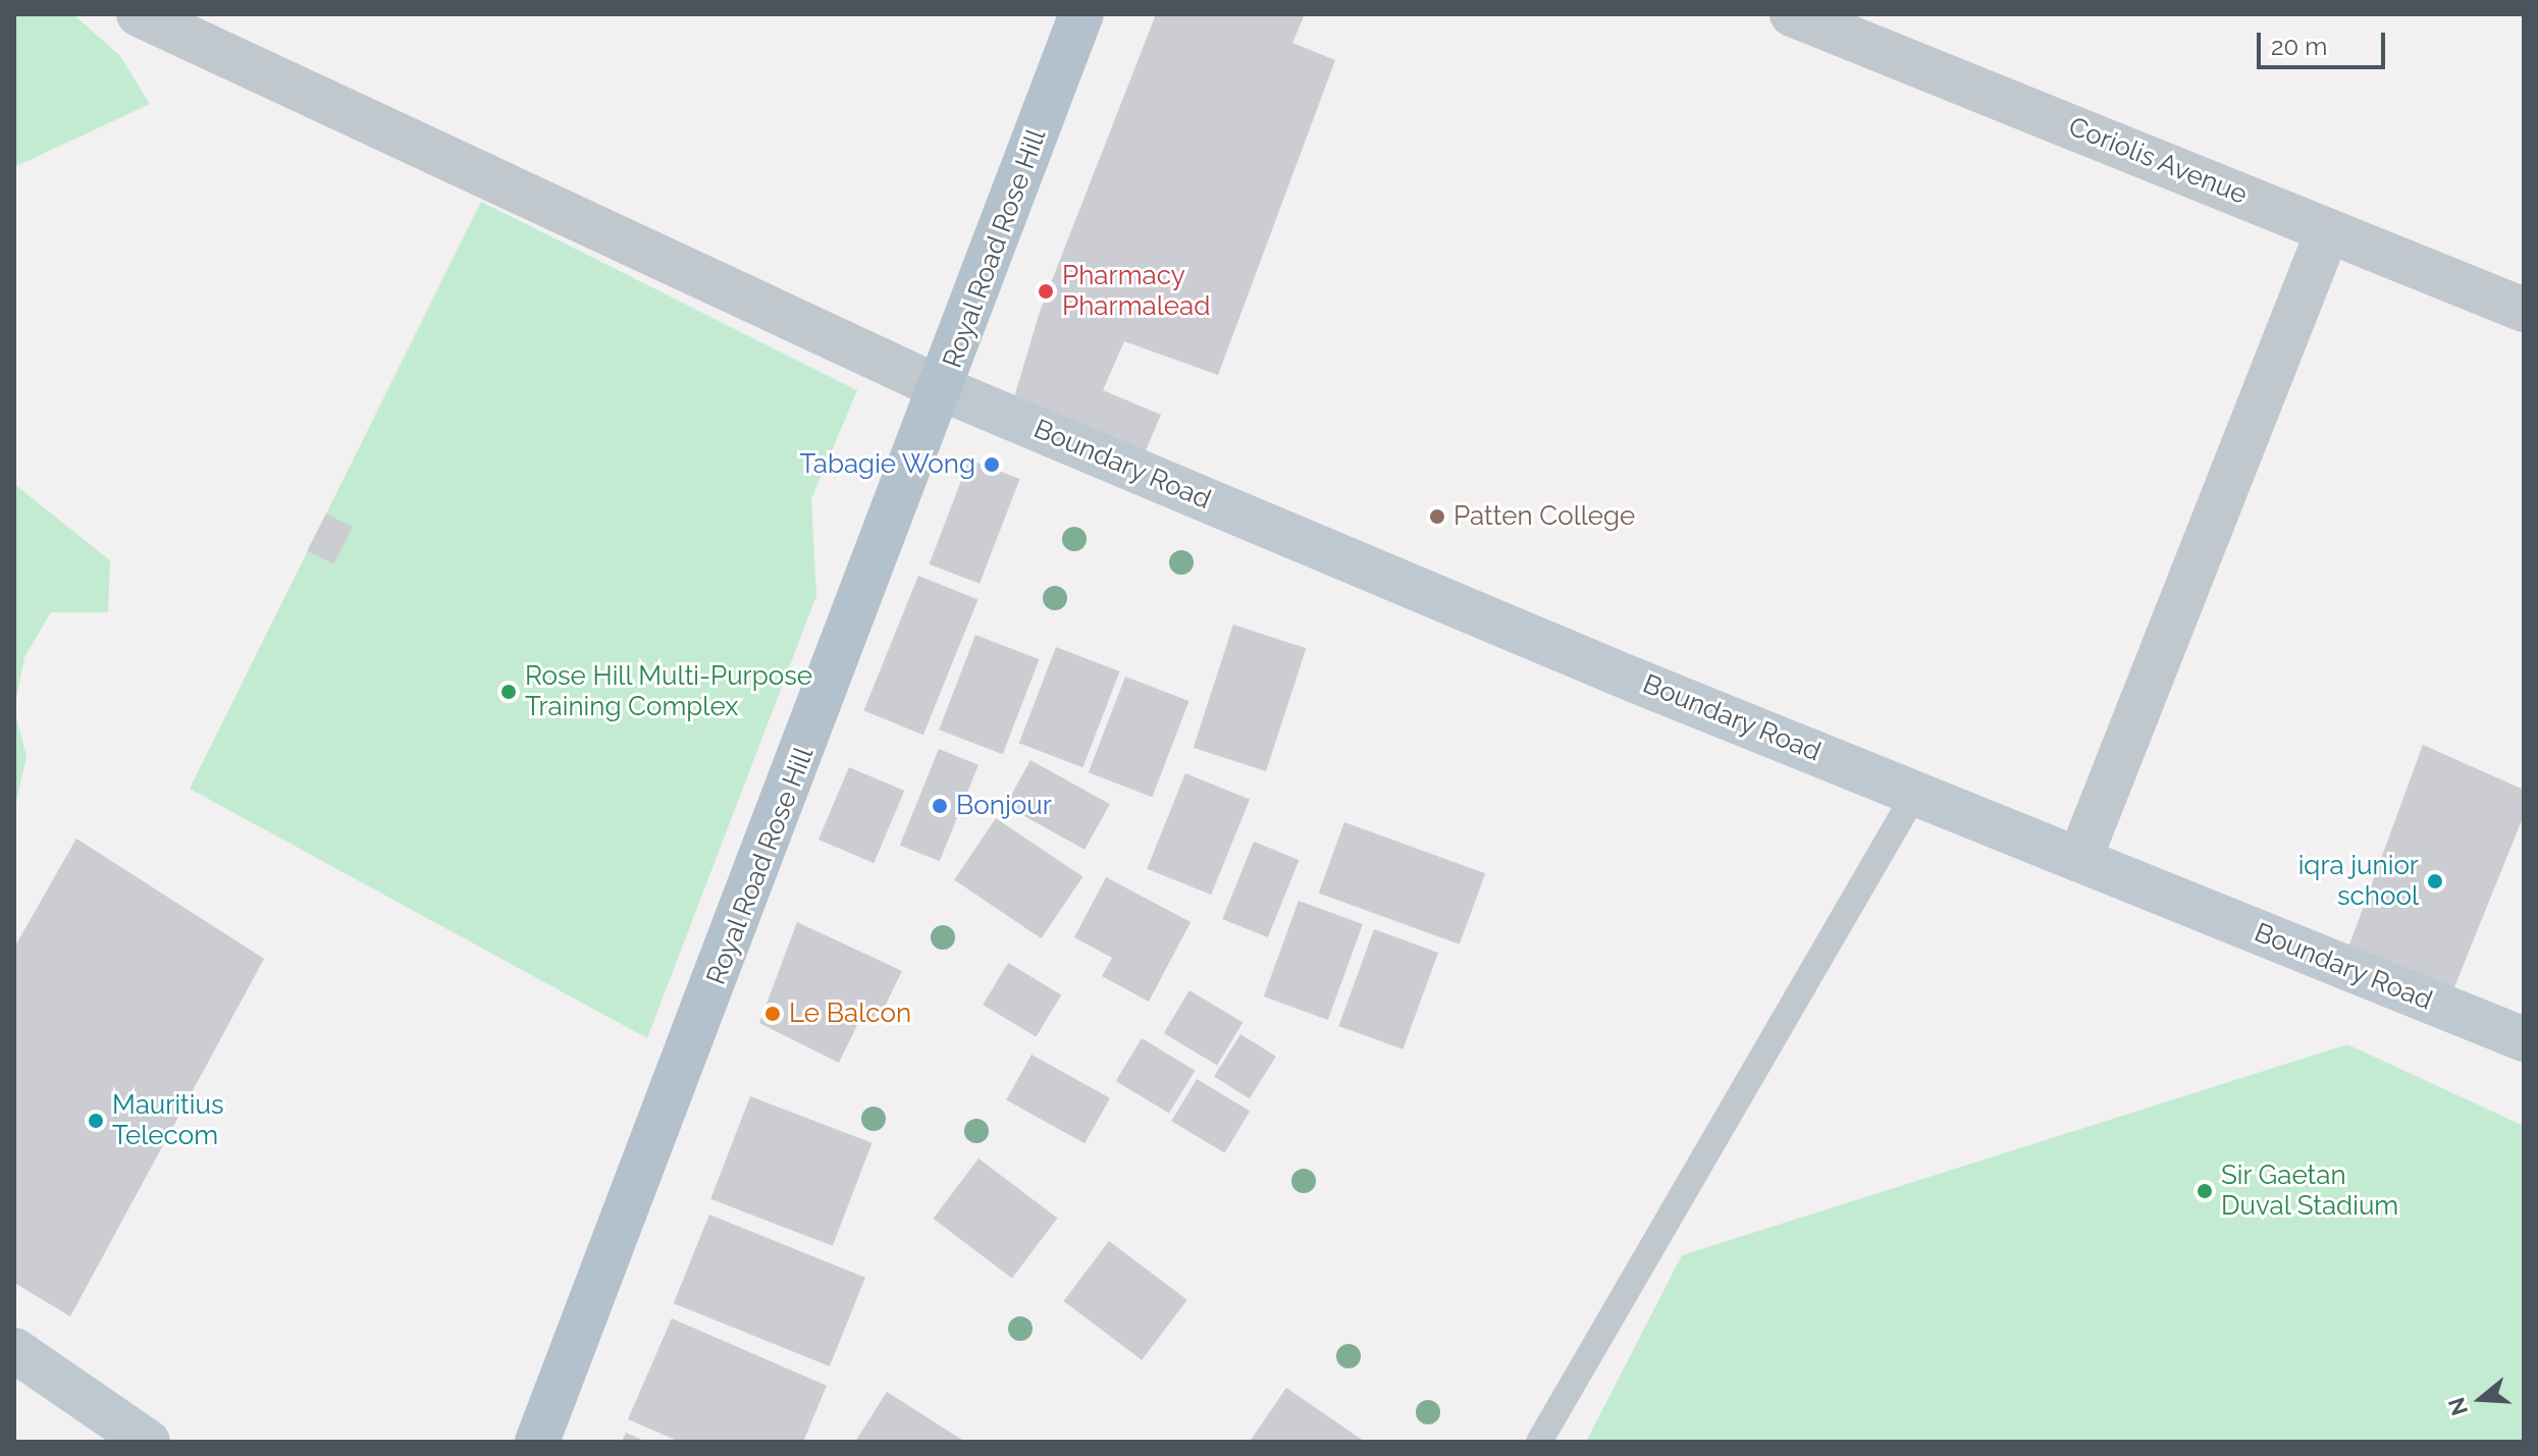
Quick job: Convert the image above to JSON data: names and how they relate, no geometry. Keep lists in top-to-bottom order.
{
  "streets": {
    "main road": ["Royal Road Rose Hill", "Boundary Road"],
    "street": ["Coriolis Avenue"]
  },
  "crossings": [
    ["Royal Road Rose Hill", "Boundary Road"]
  ],
  "places": [
    "Pharmacy Pharmalead",
    "Tabagie Wong",
    "Patten College",
    "Rose Hill Multi-Purpose Training Complex",
    "Bonjour",
    "iqra junior school",
    "Le Balcon",
    "Mauritius Telecom",
    "Sir Gaetan Duval Stadium"
  ],
  "scale_bar": "20 m",
  "north": "left"
}
